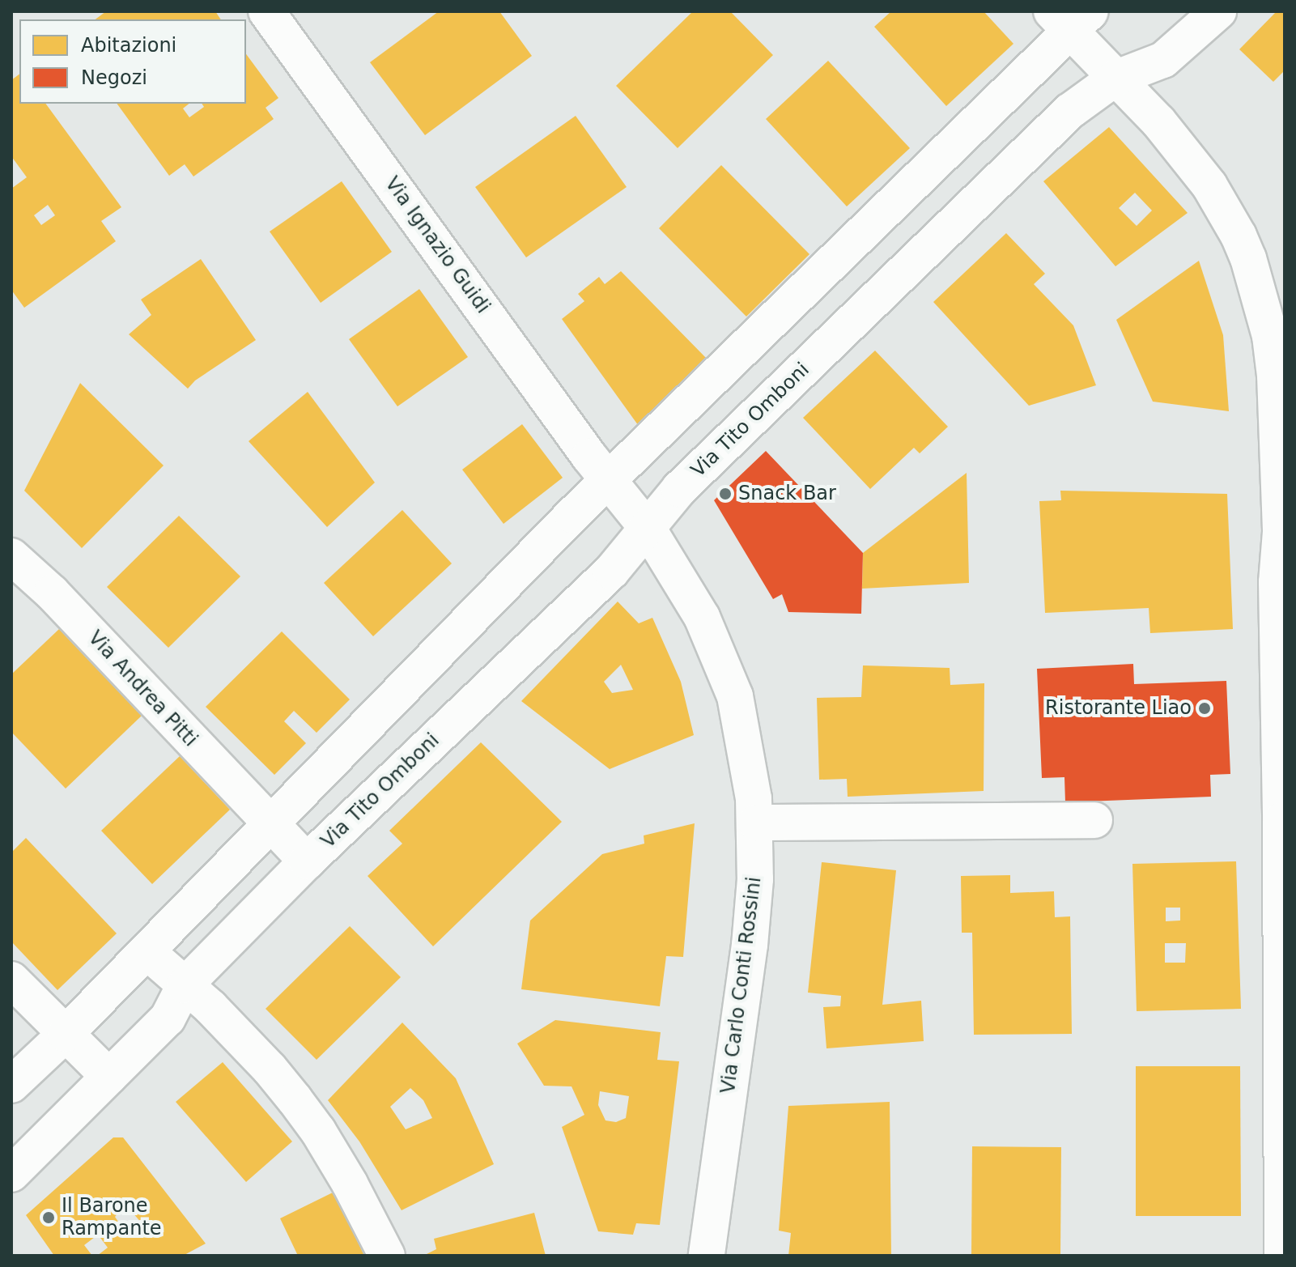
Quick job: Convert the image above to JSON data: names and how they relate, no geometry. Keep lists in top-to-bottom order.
{
  "streets": {
    "street": [
      "Via Ignazio Guidi",
      "Via Tito Omboni",
      "Via Andrea Pitti",
      "Via Carlo Conti Rossini"
    ]
  },
  "crossings": [
    ["Via Ignazio Guidi", "Via Carlo Conti Rossini"],
    ["Via Tito Omboni", "Via Andrea Pitti"],
    ["Via Tito Omboni", "Via Carlo Conti Rossini"]
  ],
  "places": ["Snack Bar", "Ristorante Liao", "Il Barone Rampante"],
  "legend": ["Abitazioni", "Negozi"]
}
